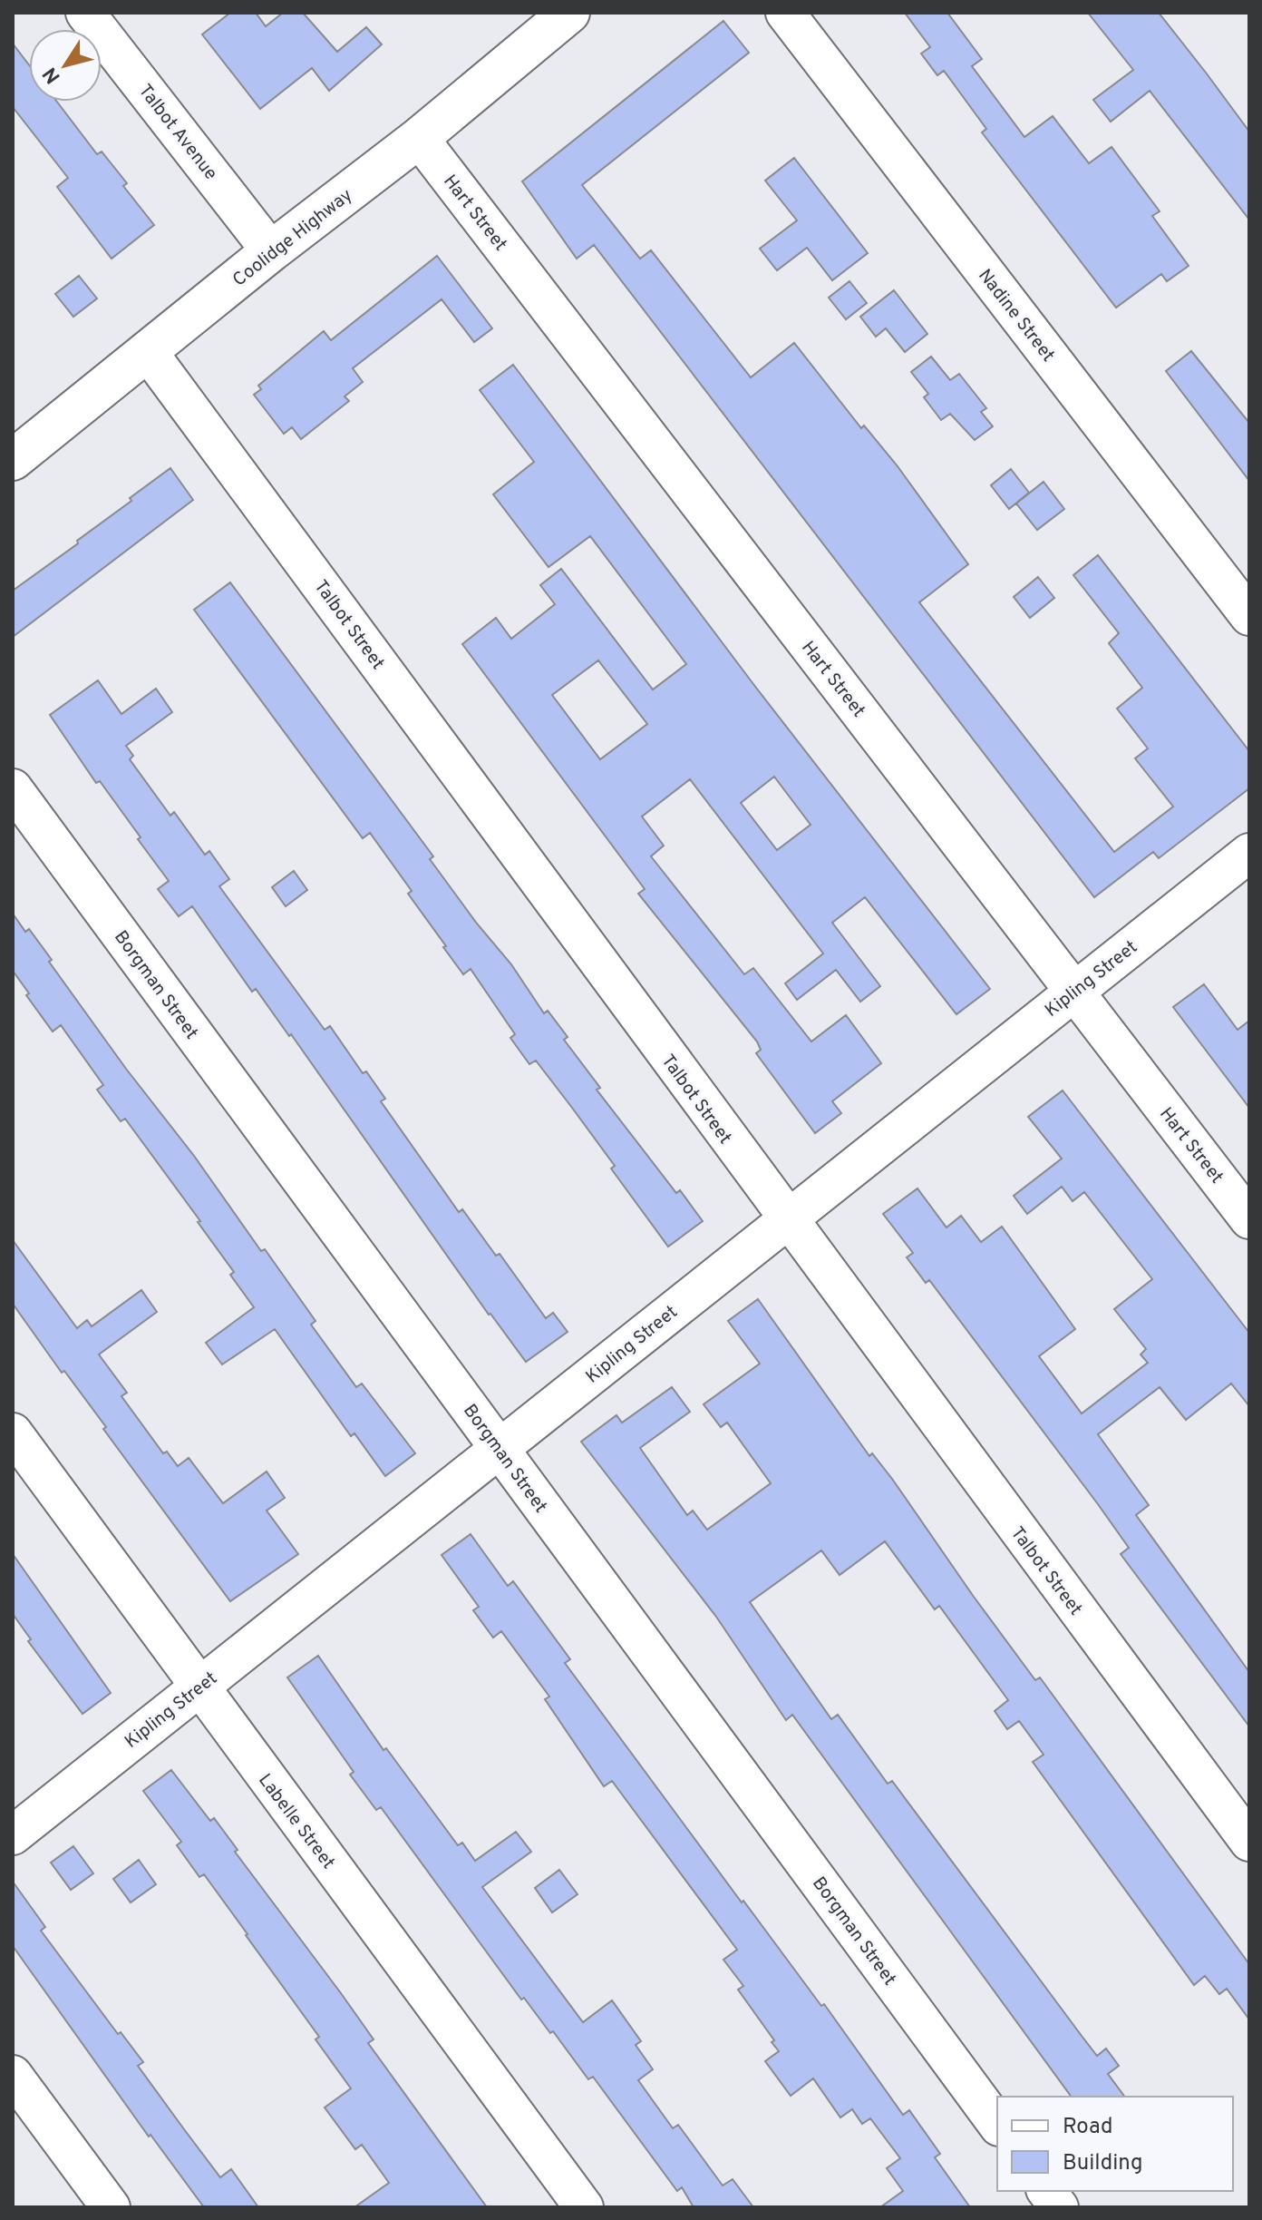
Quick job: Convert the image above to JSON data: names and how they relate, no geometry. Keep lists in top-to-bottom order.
{
  "streets": {
    "main road": ["Coolidge Highway"],
    "street": [
      "Talbot Avenue",
      "Hart Street",
      "Nadine Street",
      "Talbot Street",
      "Kipling Street",
      "Borgman Street",
      "Labelle Street"
    ]
  },
  "crossings": [
    ["Talbot Avenue", "Coolidge Highway"],
    ["Hart Street", "Coolidge Highway"],
    ["Hart Street", "Kipling Street"],
    ["Coolidge Highway", "Talbot Street"],
    ["Talbot Street", "Kipling Street"],
    ["Kipling Street", "Borgman Street"],
    ["Kipling Street", "Labelle Street"]
  ],
  "legend": ["Road", "Building"],
  "north": "bottom left"
}
